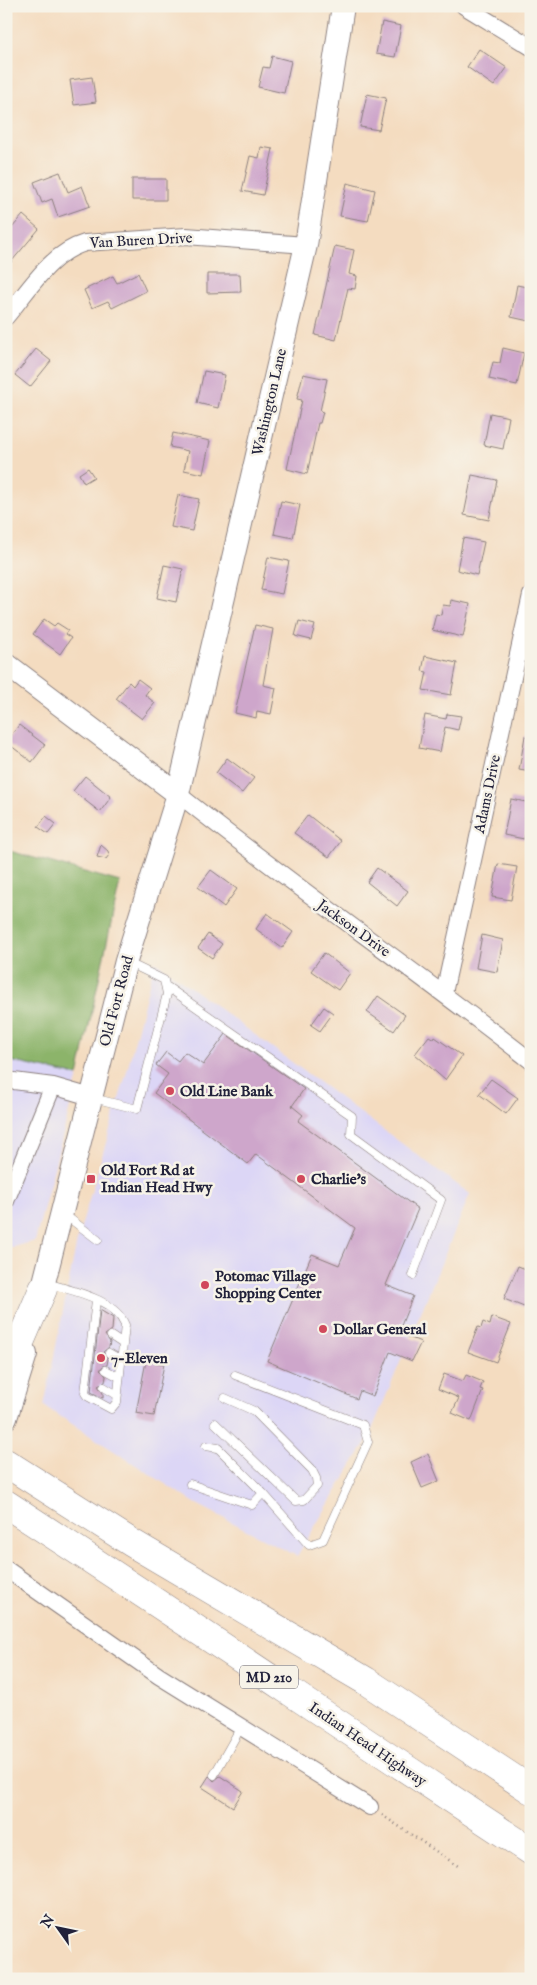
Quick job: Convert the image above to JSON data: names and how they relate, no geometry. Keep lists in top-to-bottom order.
{
  "streets": {
    "highway": ["MD 210", "Indian Head Highway"],
    "main road": ["Washington Lane", "Old Fort Road"],
    "street": ["Van Buren Drive", "Adams Drive", "Jackson Drive"]
  },
  "crossings": [
    ["Van Buren Drive", "Washington Lane"],
    ["Washington Lane", "Jackson Drive"],
    ["Washington Lane", "Old Fort Road"],
    ["Adams Drive", "Jackson Drive"],
    ["Jackson Drive", "Old Fort Road"]
  ],
  "places": {
    "other": [
      "Old Line Bank",
      "Charlie's",
      "Potomac Village Shopping Center",
      "Dollar General",
      "7-Eleven"
    ],
    "transit": ["Old Fort Rd at Indian Head Hwy"]
  },
  "north": "top left"
}
